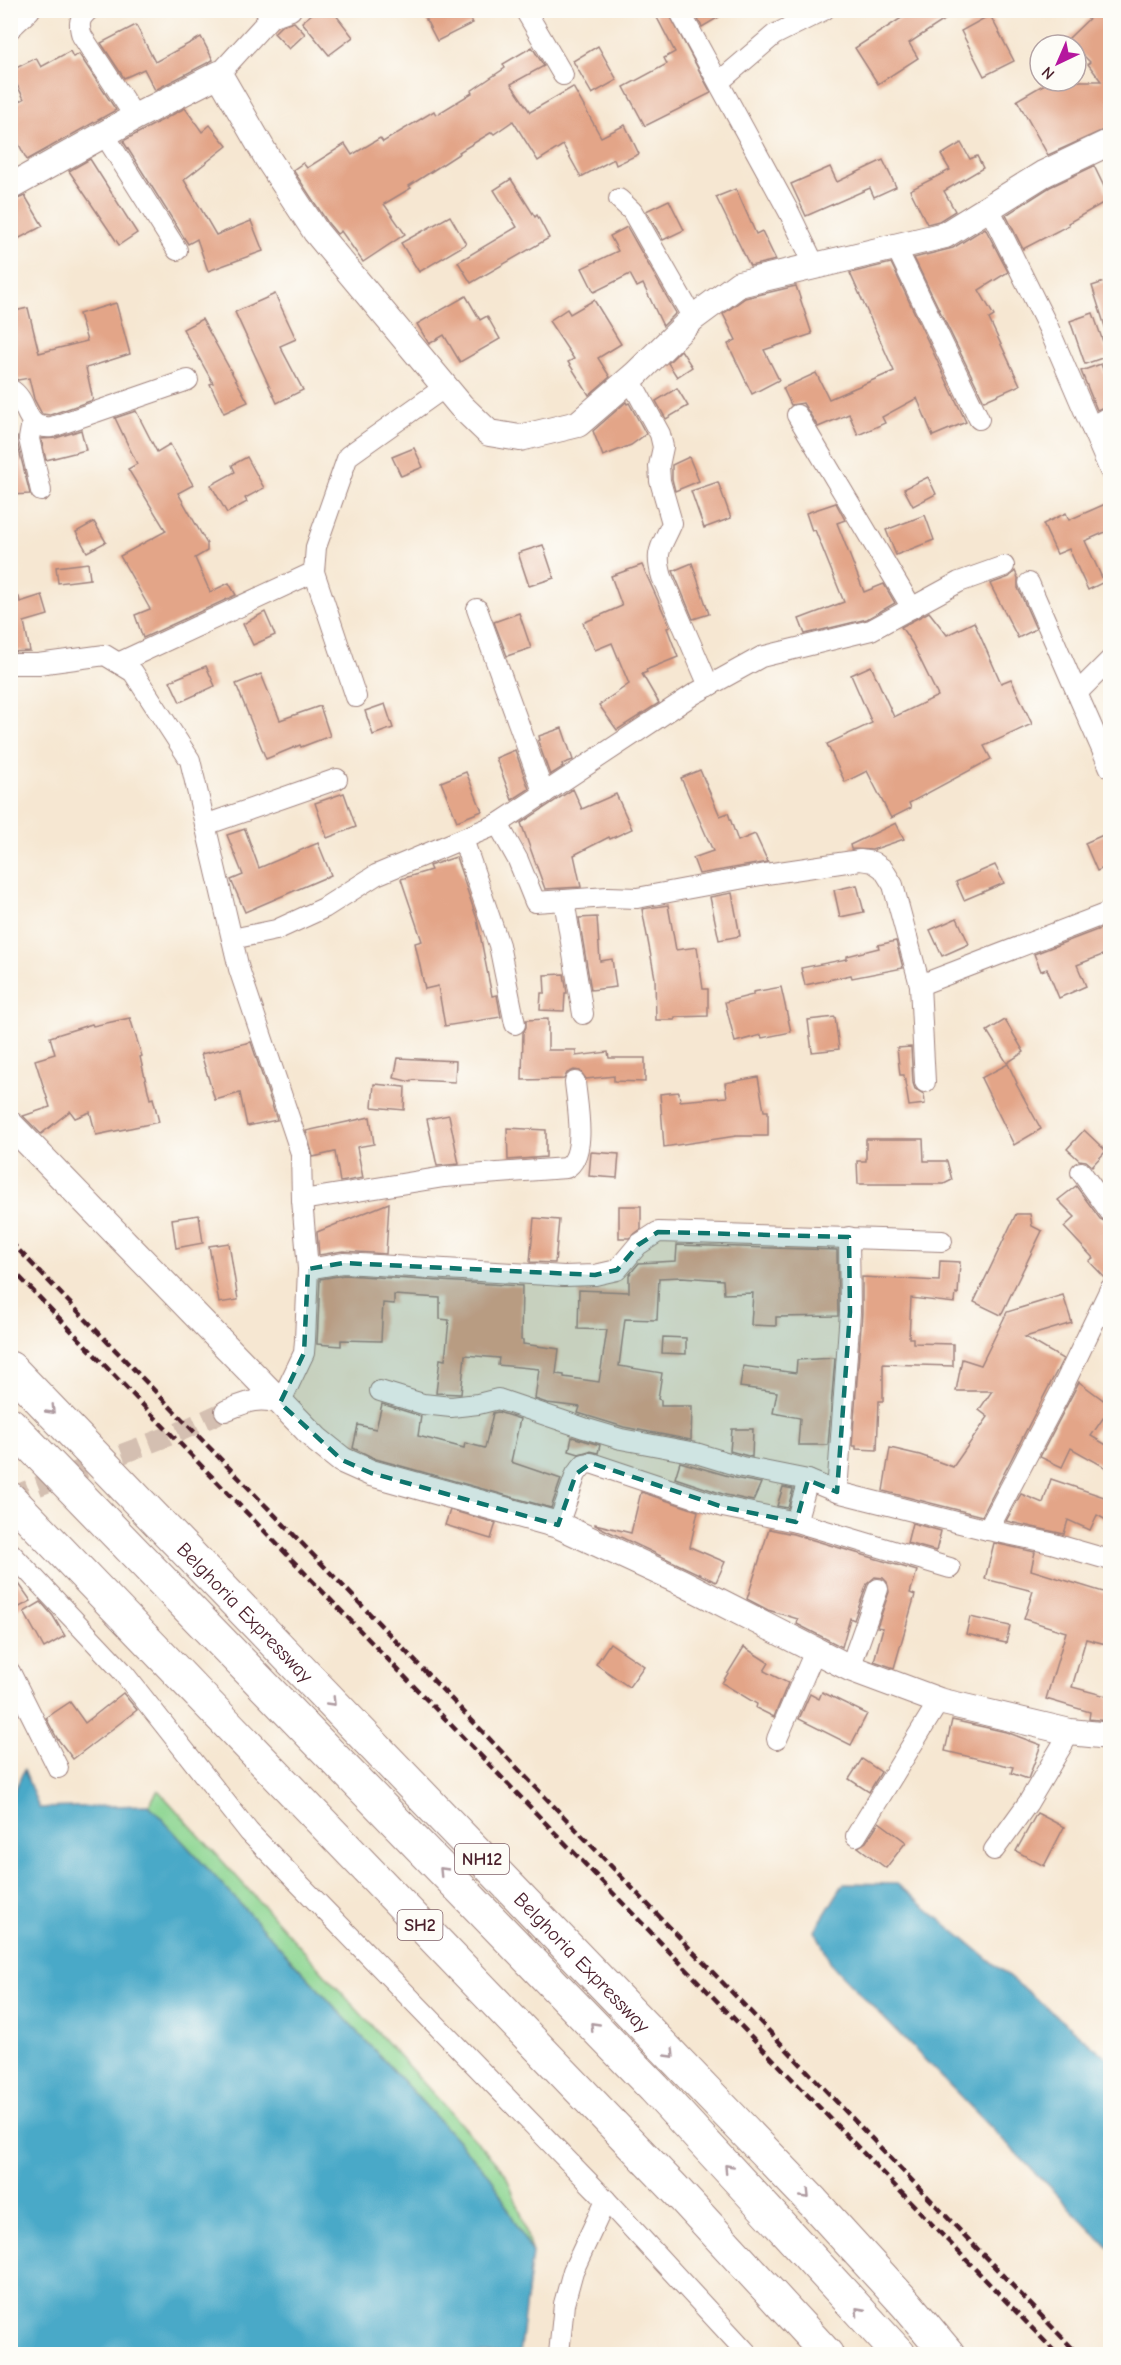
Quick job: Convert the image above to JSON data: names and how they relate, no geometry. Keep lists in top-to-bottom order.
{
  "streets": {
    "highway": ["Belghoria Expressway", "NH12"],
    "main road": ["SH2"]
  },
  "north": "bottom left"
}
